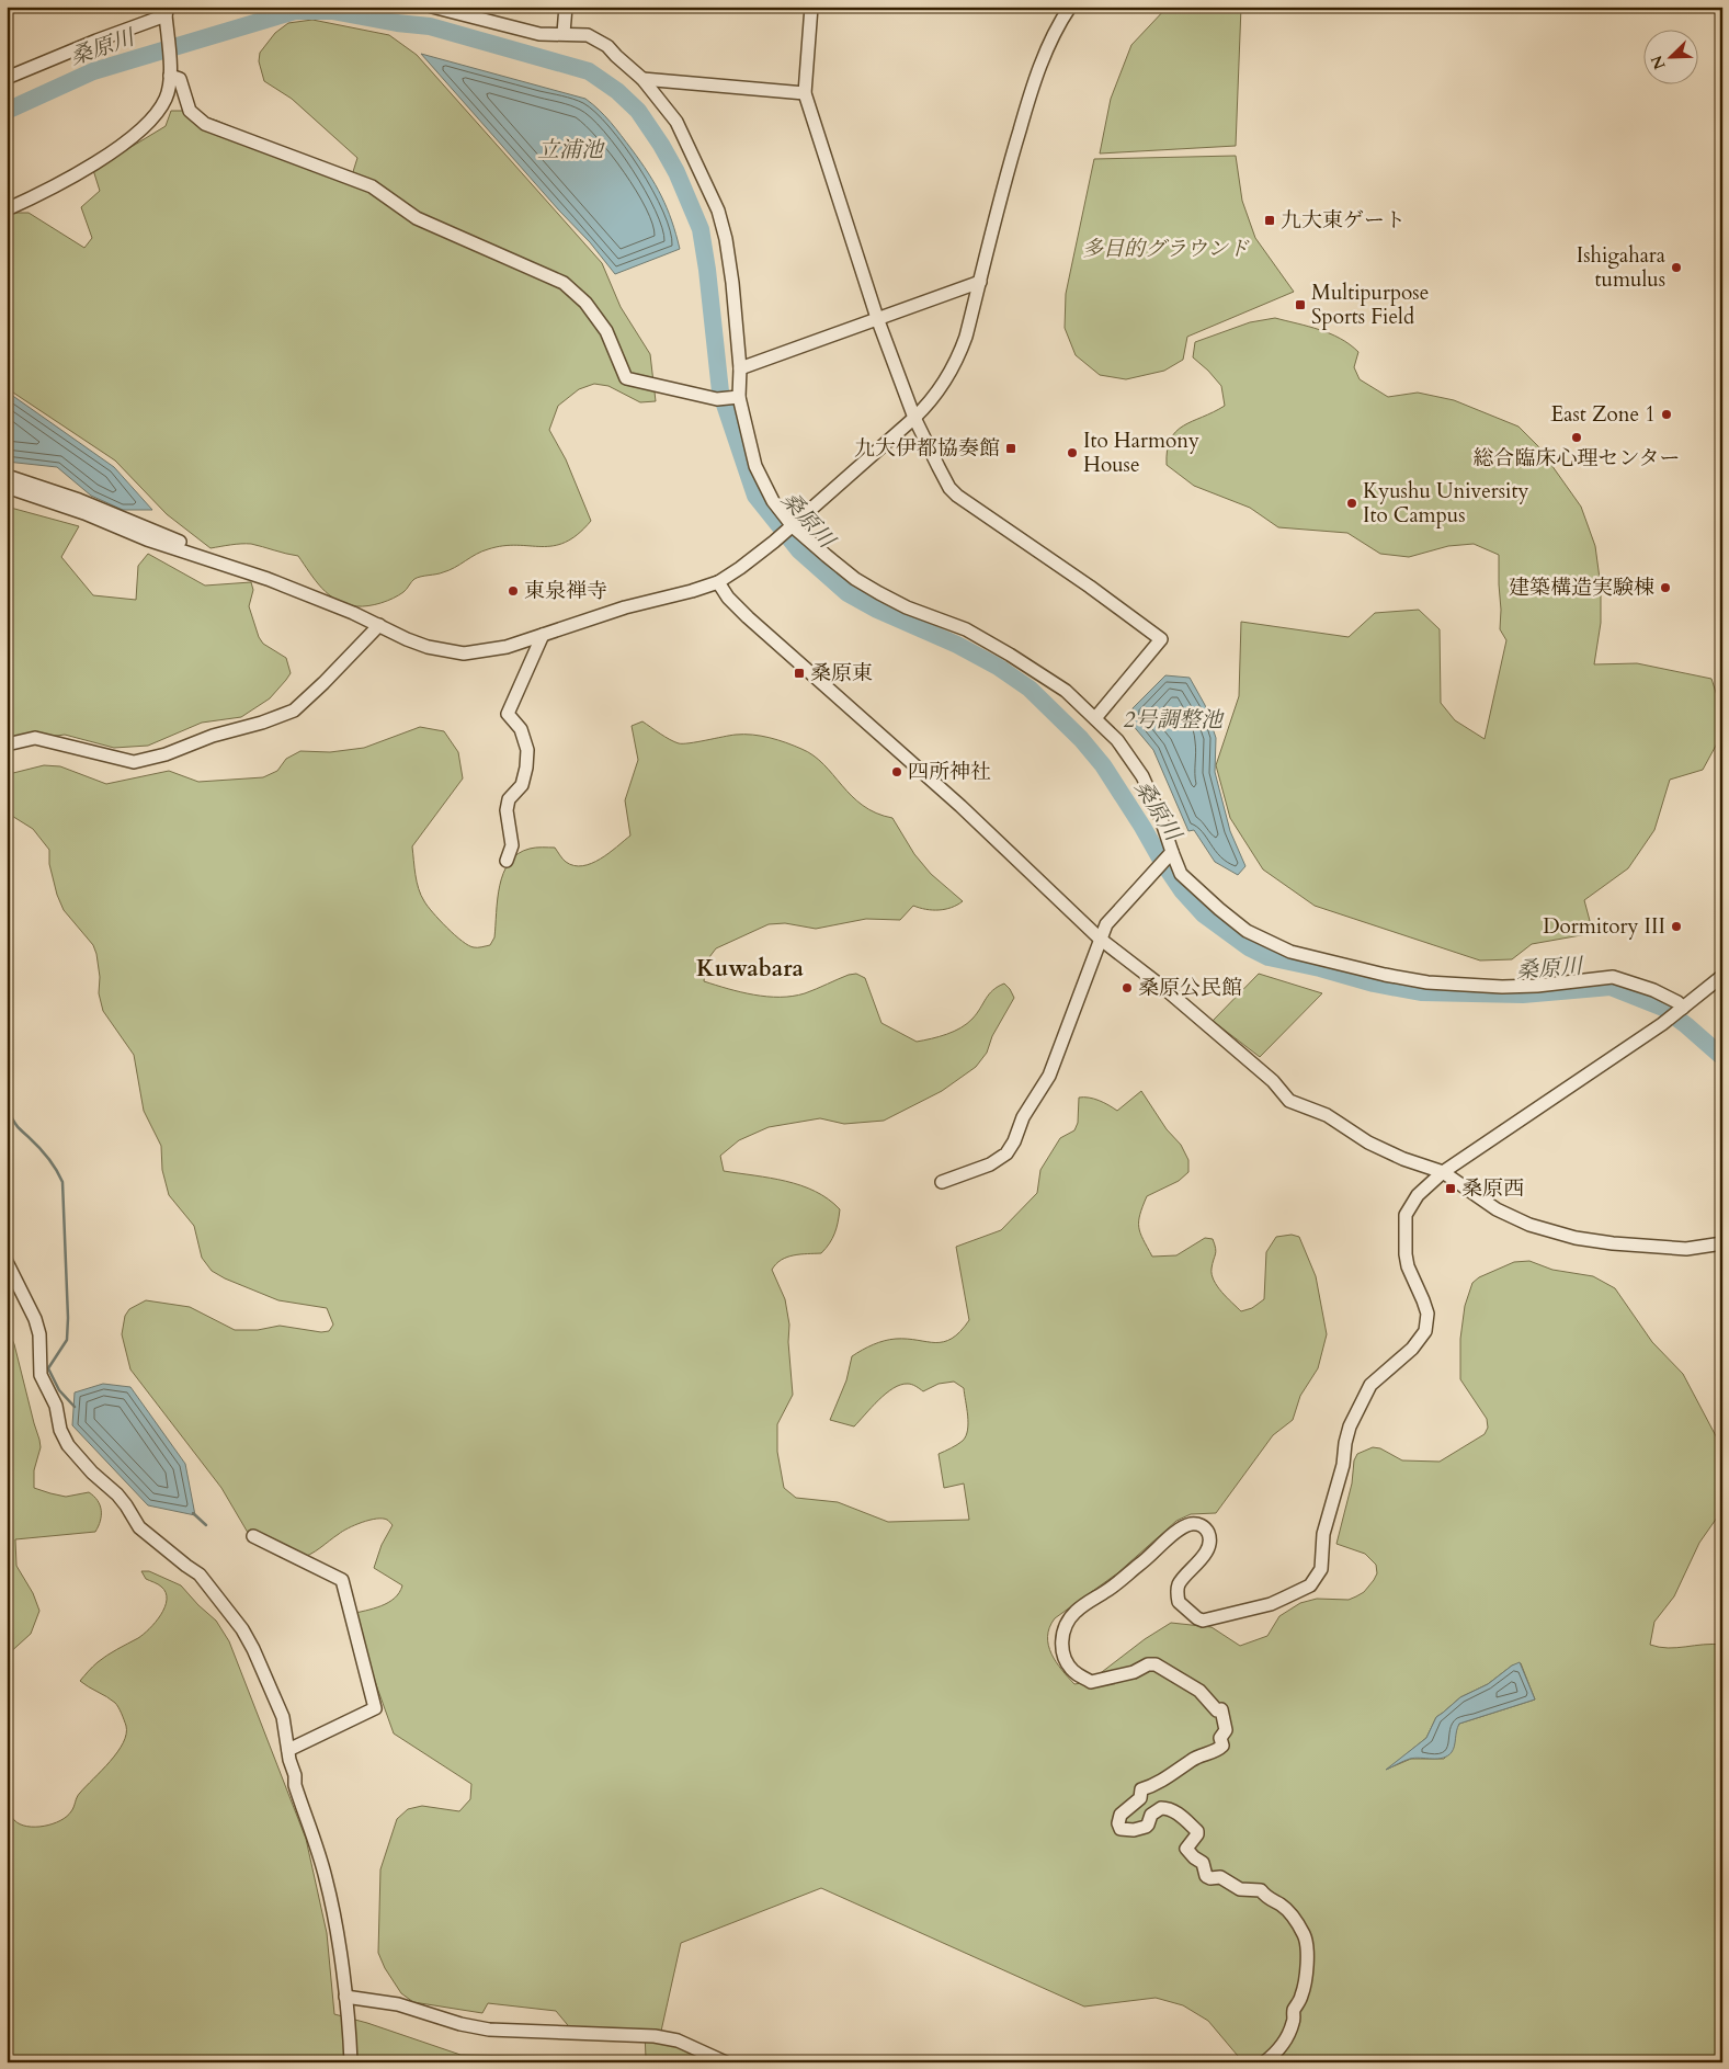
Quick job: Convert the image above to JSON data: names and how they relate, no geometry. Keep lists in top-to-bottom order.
{
  "districts": ["Kuwabara"],
  "water": ["桑原川", "立浦池", "2号調整池"],
  "parks": ["多目的グラウンド"],
  "places": {
    "transit": [
      "九大東ゲート",
      "Multipurpose Sports Field",
      "九大伊都協奏館",
      "桑原東",
      "桑原西"
    ],
    "other": [
      "Ishigahara tumulus",
      "East Zone 1",
      "総合臨床心理センター",
      "Ito Harmony House",
      "Kyushu University Ito Campus",
      "建築構造実験棟",
      "東泉禅寺",
      "四所神社",
      "Dormitory III",
      "桑原公民館"
    ]
  },
  "north": "bottom left"
}
